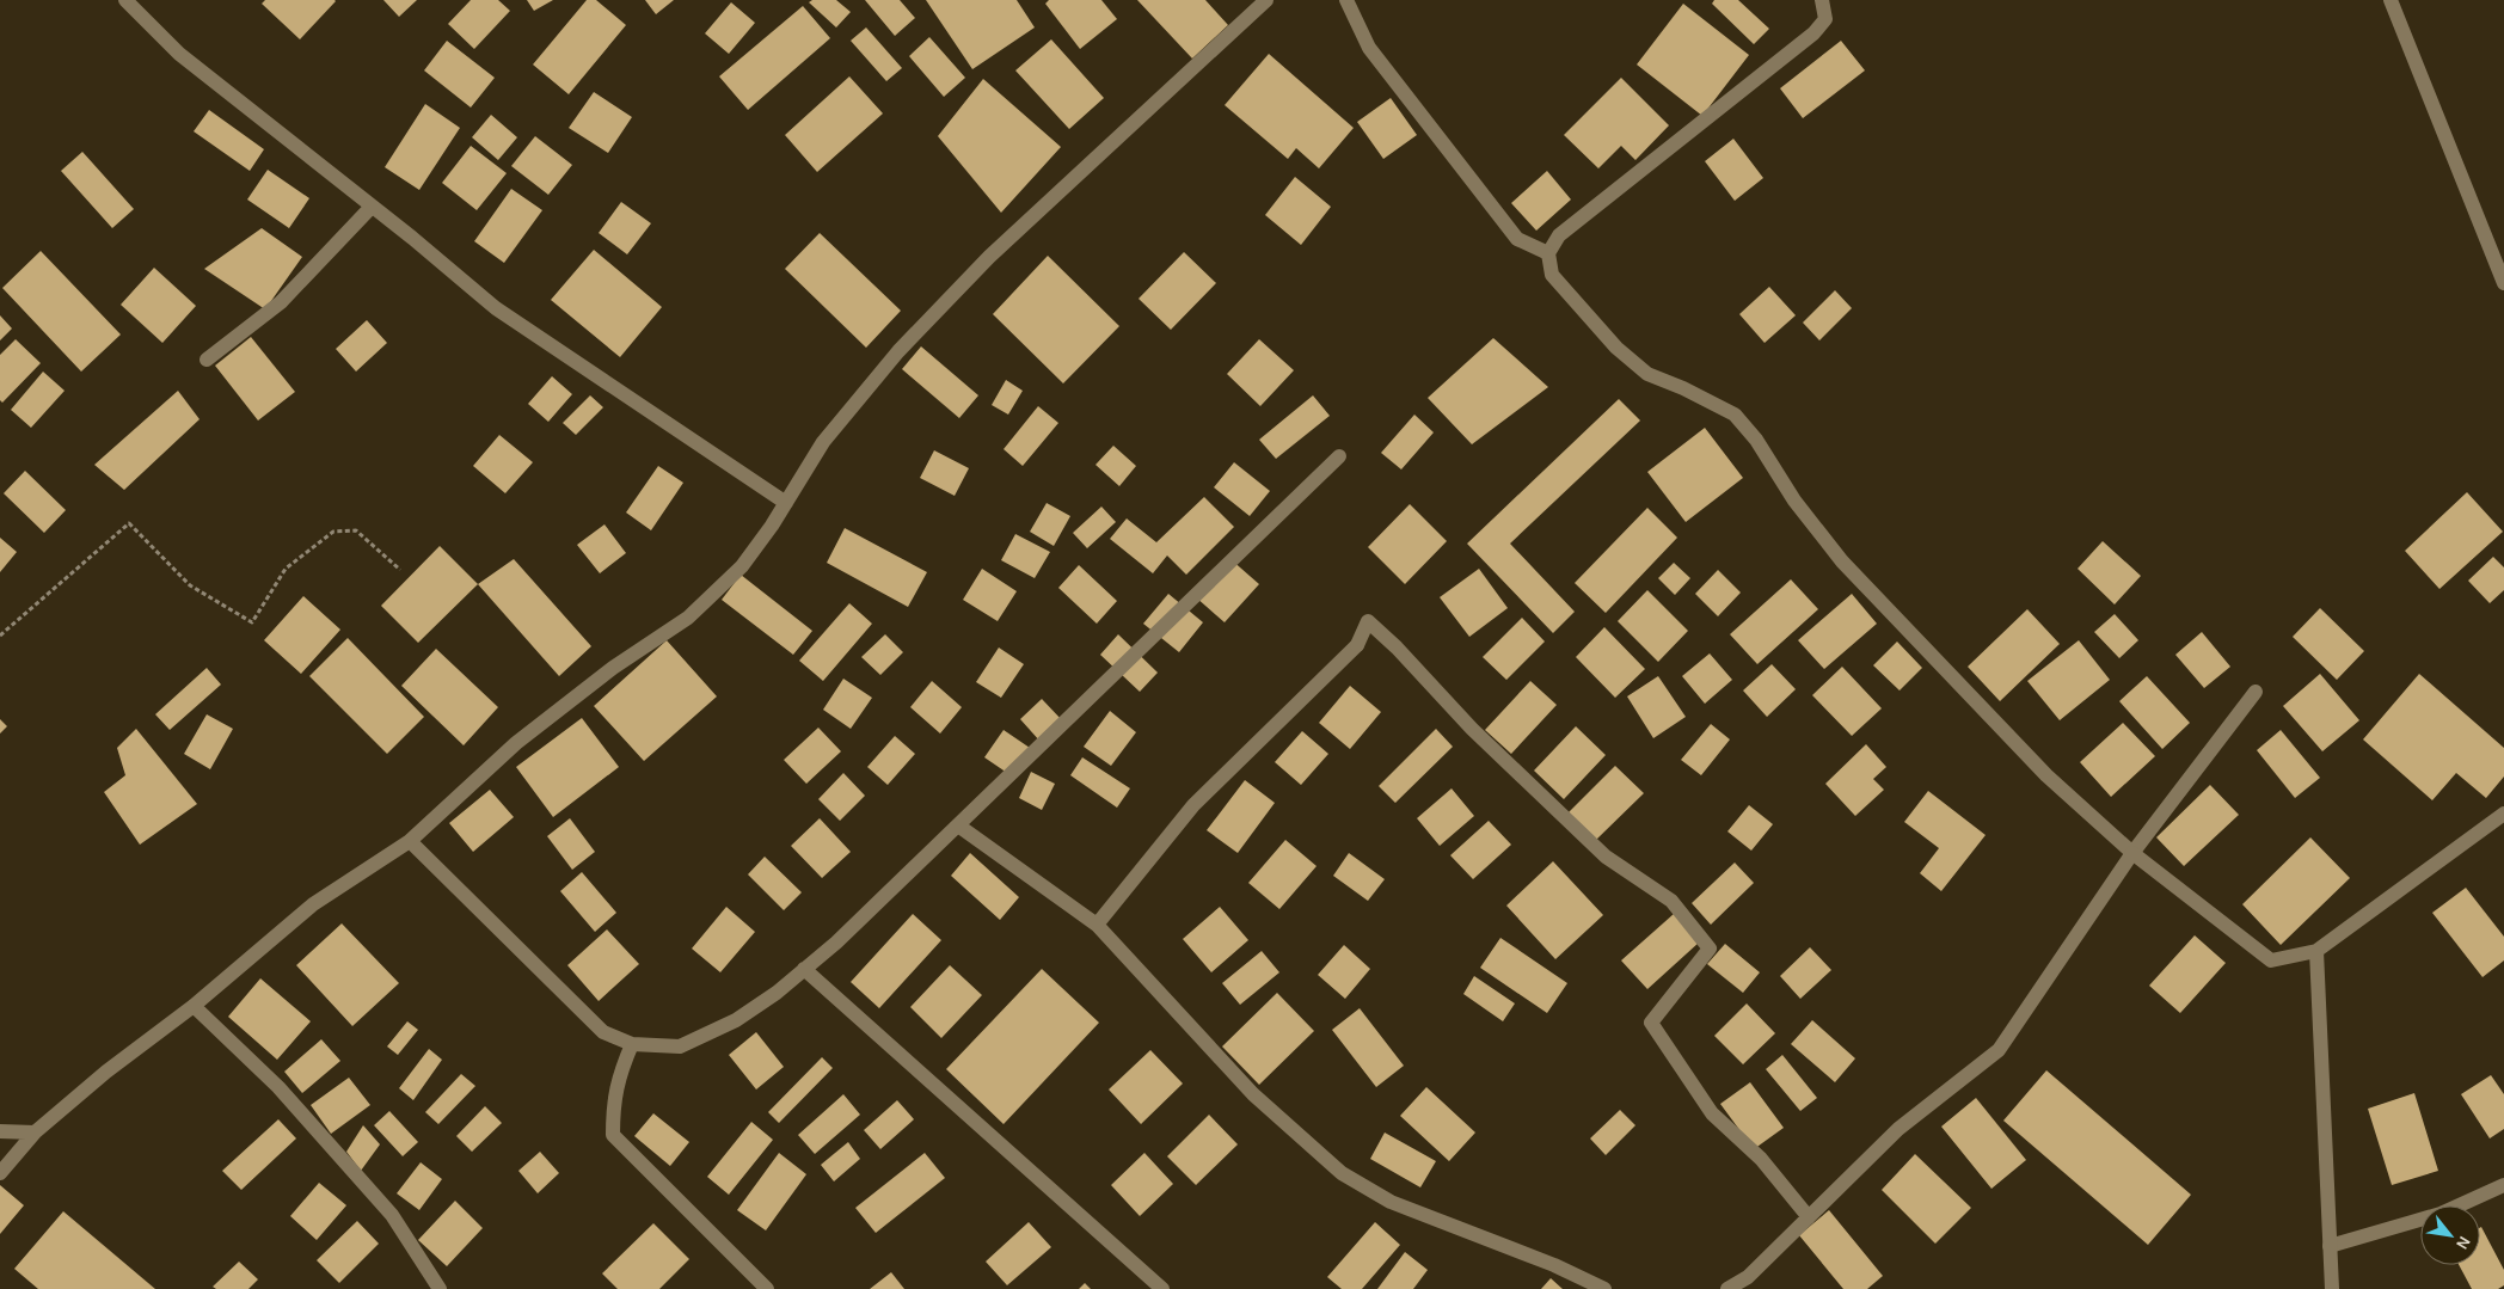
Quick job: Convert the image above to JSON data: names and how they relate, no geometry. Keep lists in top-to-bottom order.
{
  "north": "bottom right"
}
